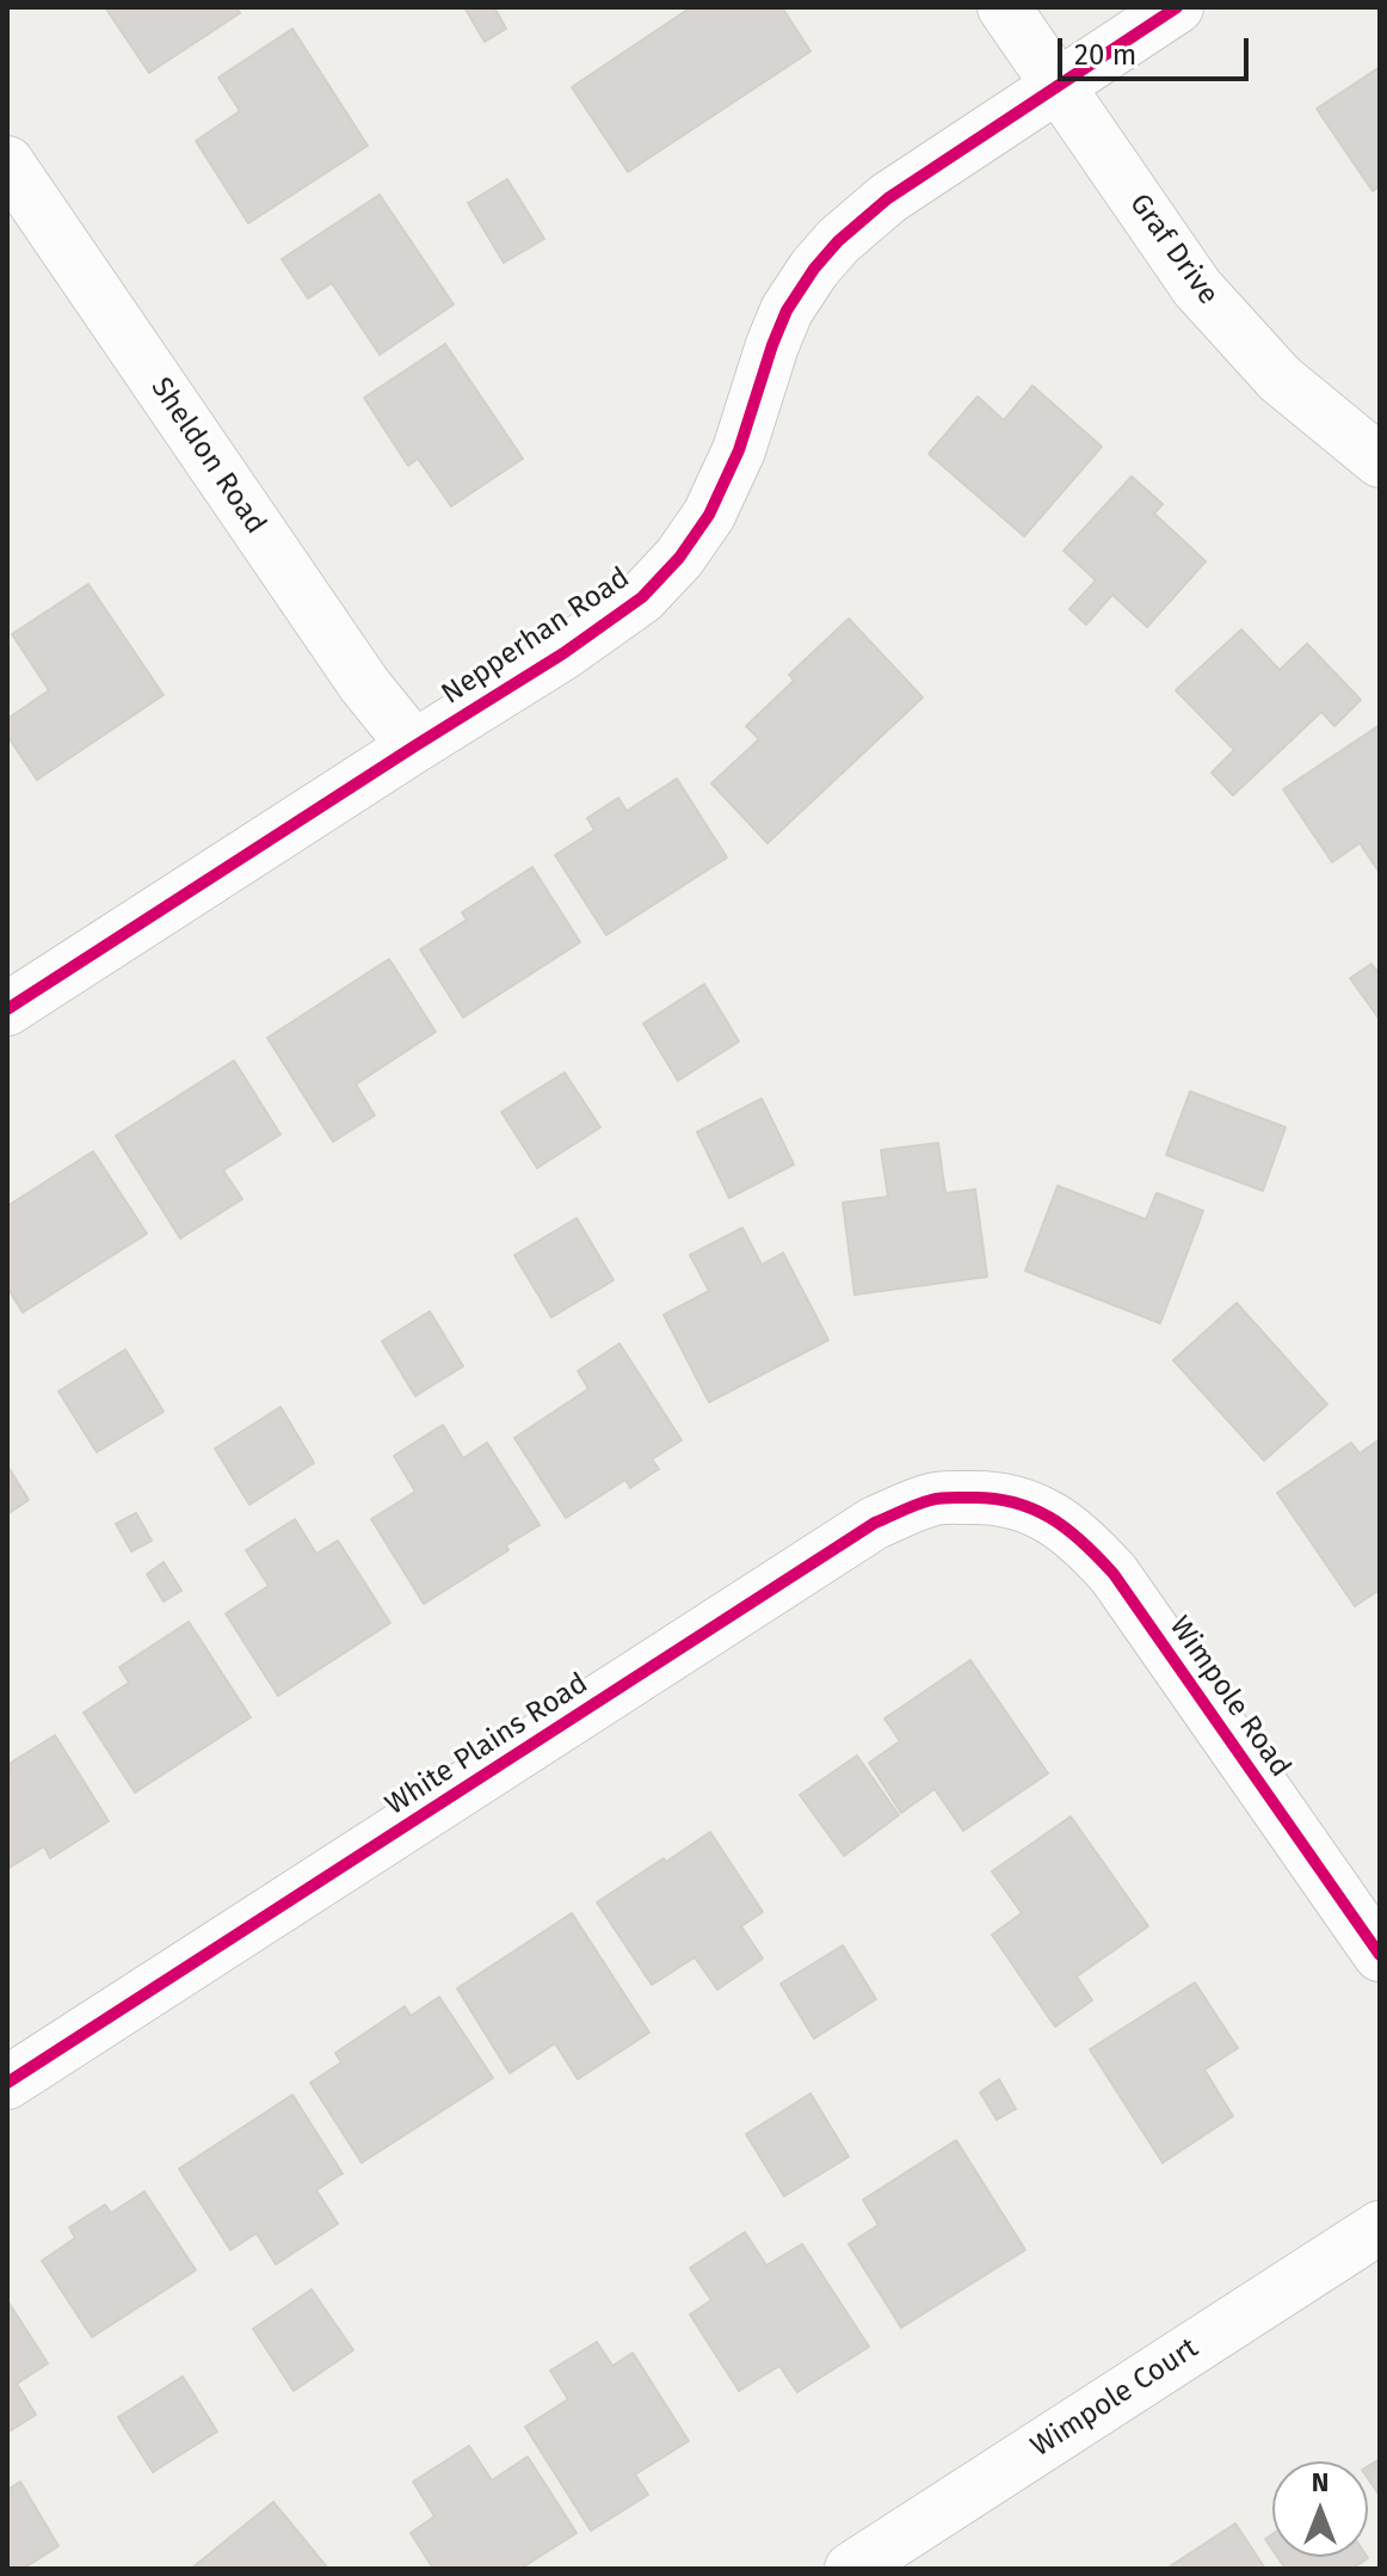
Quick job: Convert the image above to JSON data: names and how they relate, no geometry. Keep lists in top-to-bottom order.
{
  "streets": {
    "street": [
      "Graf Drive",
      "Sheldon Road",
      "Nepperhan Road",
      "Wimpole Road",
      "White Plains Road",
      "Wimpole Court"
    ]
  },
  "crossings": [
    ["Graf Drive", "Nepperhan Road"],
    ["Sheldon Road", "Nepperhan Road"],
    ["Wimpole Road", "White Plains Road"]
  ],
  "scale_bar": "20 m",
  "north": "top"
}
